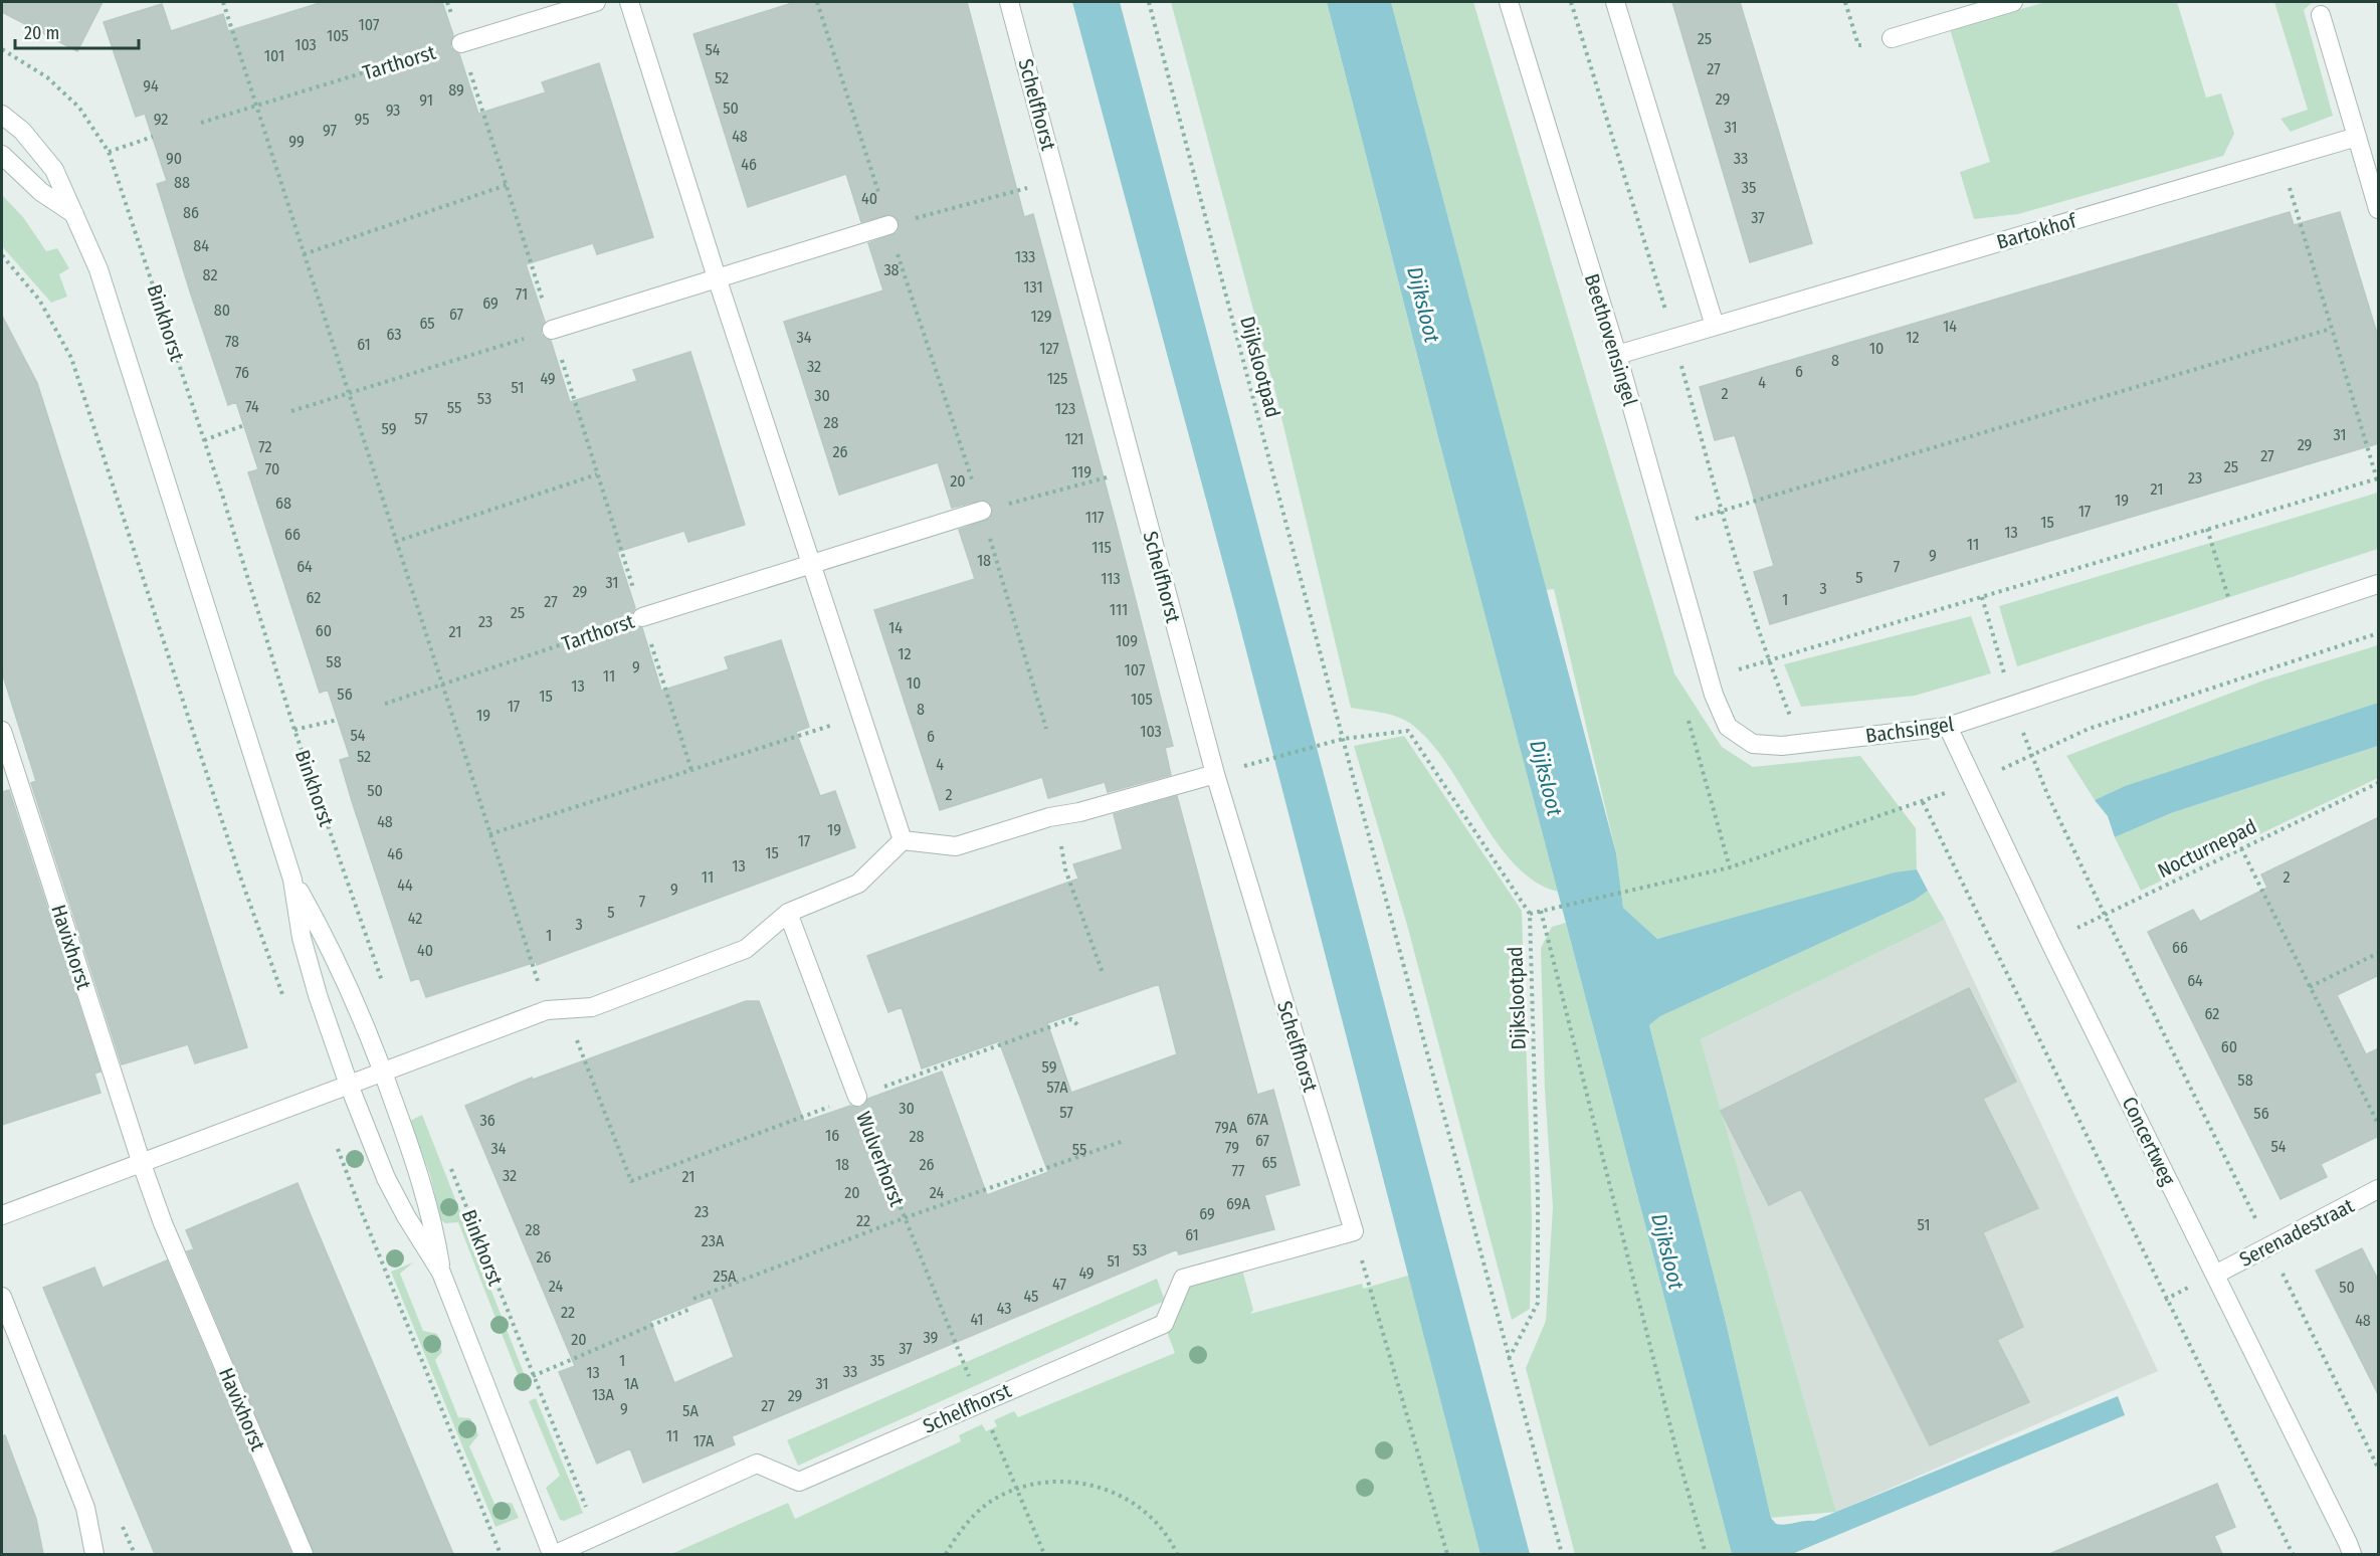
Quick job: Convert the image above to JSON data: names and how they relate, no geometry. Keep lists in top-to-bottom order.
{
  "streets": {
    "street": [
      "Tarthorst",
      "Schelfhorst",
      "Bartokhof",
      "Binkhorst",
      "Beethovensingel",
      "Bachsingel",
      "Havixhorst",
      "Concertweg",
      "Wulverhorst",
      "Serenadestraat"
    ],
    "path": ["Dijkslootpad", "Nocturnepad"]
  },
  "crossings": [
    ["Schelfhorst", "Binkhorst"],
    ["Schelfhorst", "Wulverhorst"],
    ["Bartokhof", "Beethovensingel"],
    ["Beethovensingel", "Bachsingel"],
    ["Bachsingel", "Concertweg"],
    ["Nocturnepad", "Concertweg"],
    ["Concertweg", "Serenadestraat"]
  ],
  "water": ["Dijksloot"],
  "house_numbers": [
    "107",
    "105",
    "25",
    "103",
    "54",
    "101",
    "27",
    "52",
    "94",
    "89",
    "29",
    "91",
    "50",
    "93",
    "92",
    "95",
    "31",
    "97",
    "48",
    "99",
    "90",
    "33",
    "46",
    "88",
    "35",
    "40",
    "86",
    "37",
    "84",
    "133",
    "38",
    "82",
    "131",
    "71",
    "69",
    "80",
    "67",
    "129",
    "65",
    "14",
    "63",
    "34",
    "12",
    "78",
    "61",
    "127",
    "10",
    "8",
    "32",
    "6",
    "76",
    "49",
    "125",
    "4",
    "51",
    "2",
    "30",
    "53",
    "74",
    "55",
    "123",
    "57",
    "28",
    "59",
    "31",
    "121",
    "29",
    "72",
    "26",
    "27",
    "25",
    "70",
    "119",
    "23",
    "20",
    "21",
    "19",
    "68",
    "17",
    "117",
    "15",
    "13",
    "66",
    "11",
    "115",
    "9",
    "18",
    "64",
    "7",
    "5",
    "113",
    "31",
    "3",
    "29",
    "62",
    "1",
    "27",
    "111",
    "25",
    "23",
    "14",
    "60",
    "21",
    "109",
    "12",
    "58",
    "9",
    "107",
    "11",
    "10",
    "13",
    "56",
    "15",
    "105",
    "17",
    "8",
    "19",
    "103",
    "54",
    "6",
    "52",
    "4",
    "50",
    "2",
    "48",
    "19",
    "17",
    "15",
    "46",
    "13",
    "11",
    "2",
    "44",
    "9",
    "7",
    "5",
    "42",
    "3",
    "1",
    "66",
    "40",
    "64",
    "62",
    "60",
    "59",
    "58",
    "57A",
    "30",
    "57",
    "56",
    "67A",
    "36",
    "79A",
    "16",
    "28",
    "67",
    "54",
    "79",
    "34",
    "55",
    "65",
    "18",
    "26",
    "77",
    "32",
    "21",
    "20",
    "24",
    "69A",
    "23",
    "69",
    "22",
    "51",
    "28",
    "61",
    "23A",
    "53",
    "26",
    "51",
    "49",
    "25A",
    "47",
    "24",
    "50",
    "45",
    "43",
    "22",
    "41",
    "48",
    "39",
    "20",
    "37",
    "1",
    "35",
    "33",
    "13",
    "1A",
    "31",
    "13A",
    "29",
    "27",
    "9",
    "5A",
    "11",
    "17A"
  ],
  "scale_bar": "20 m"
}
